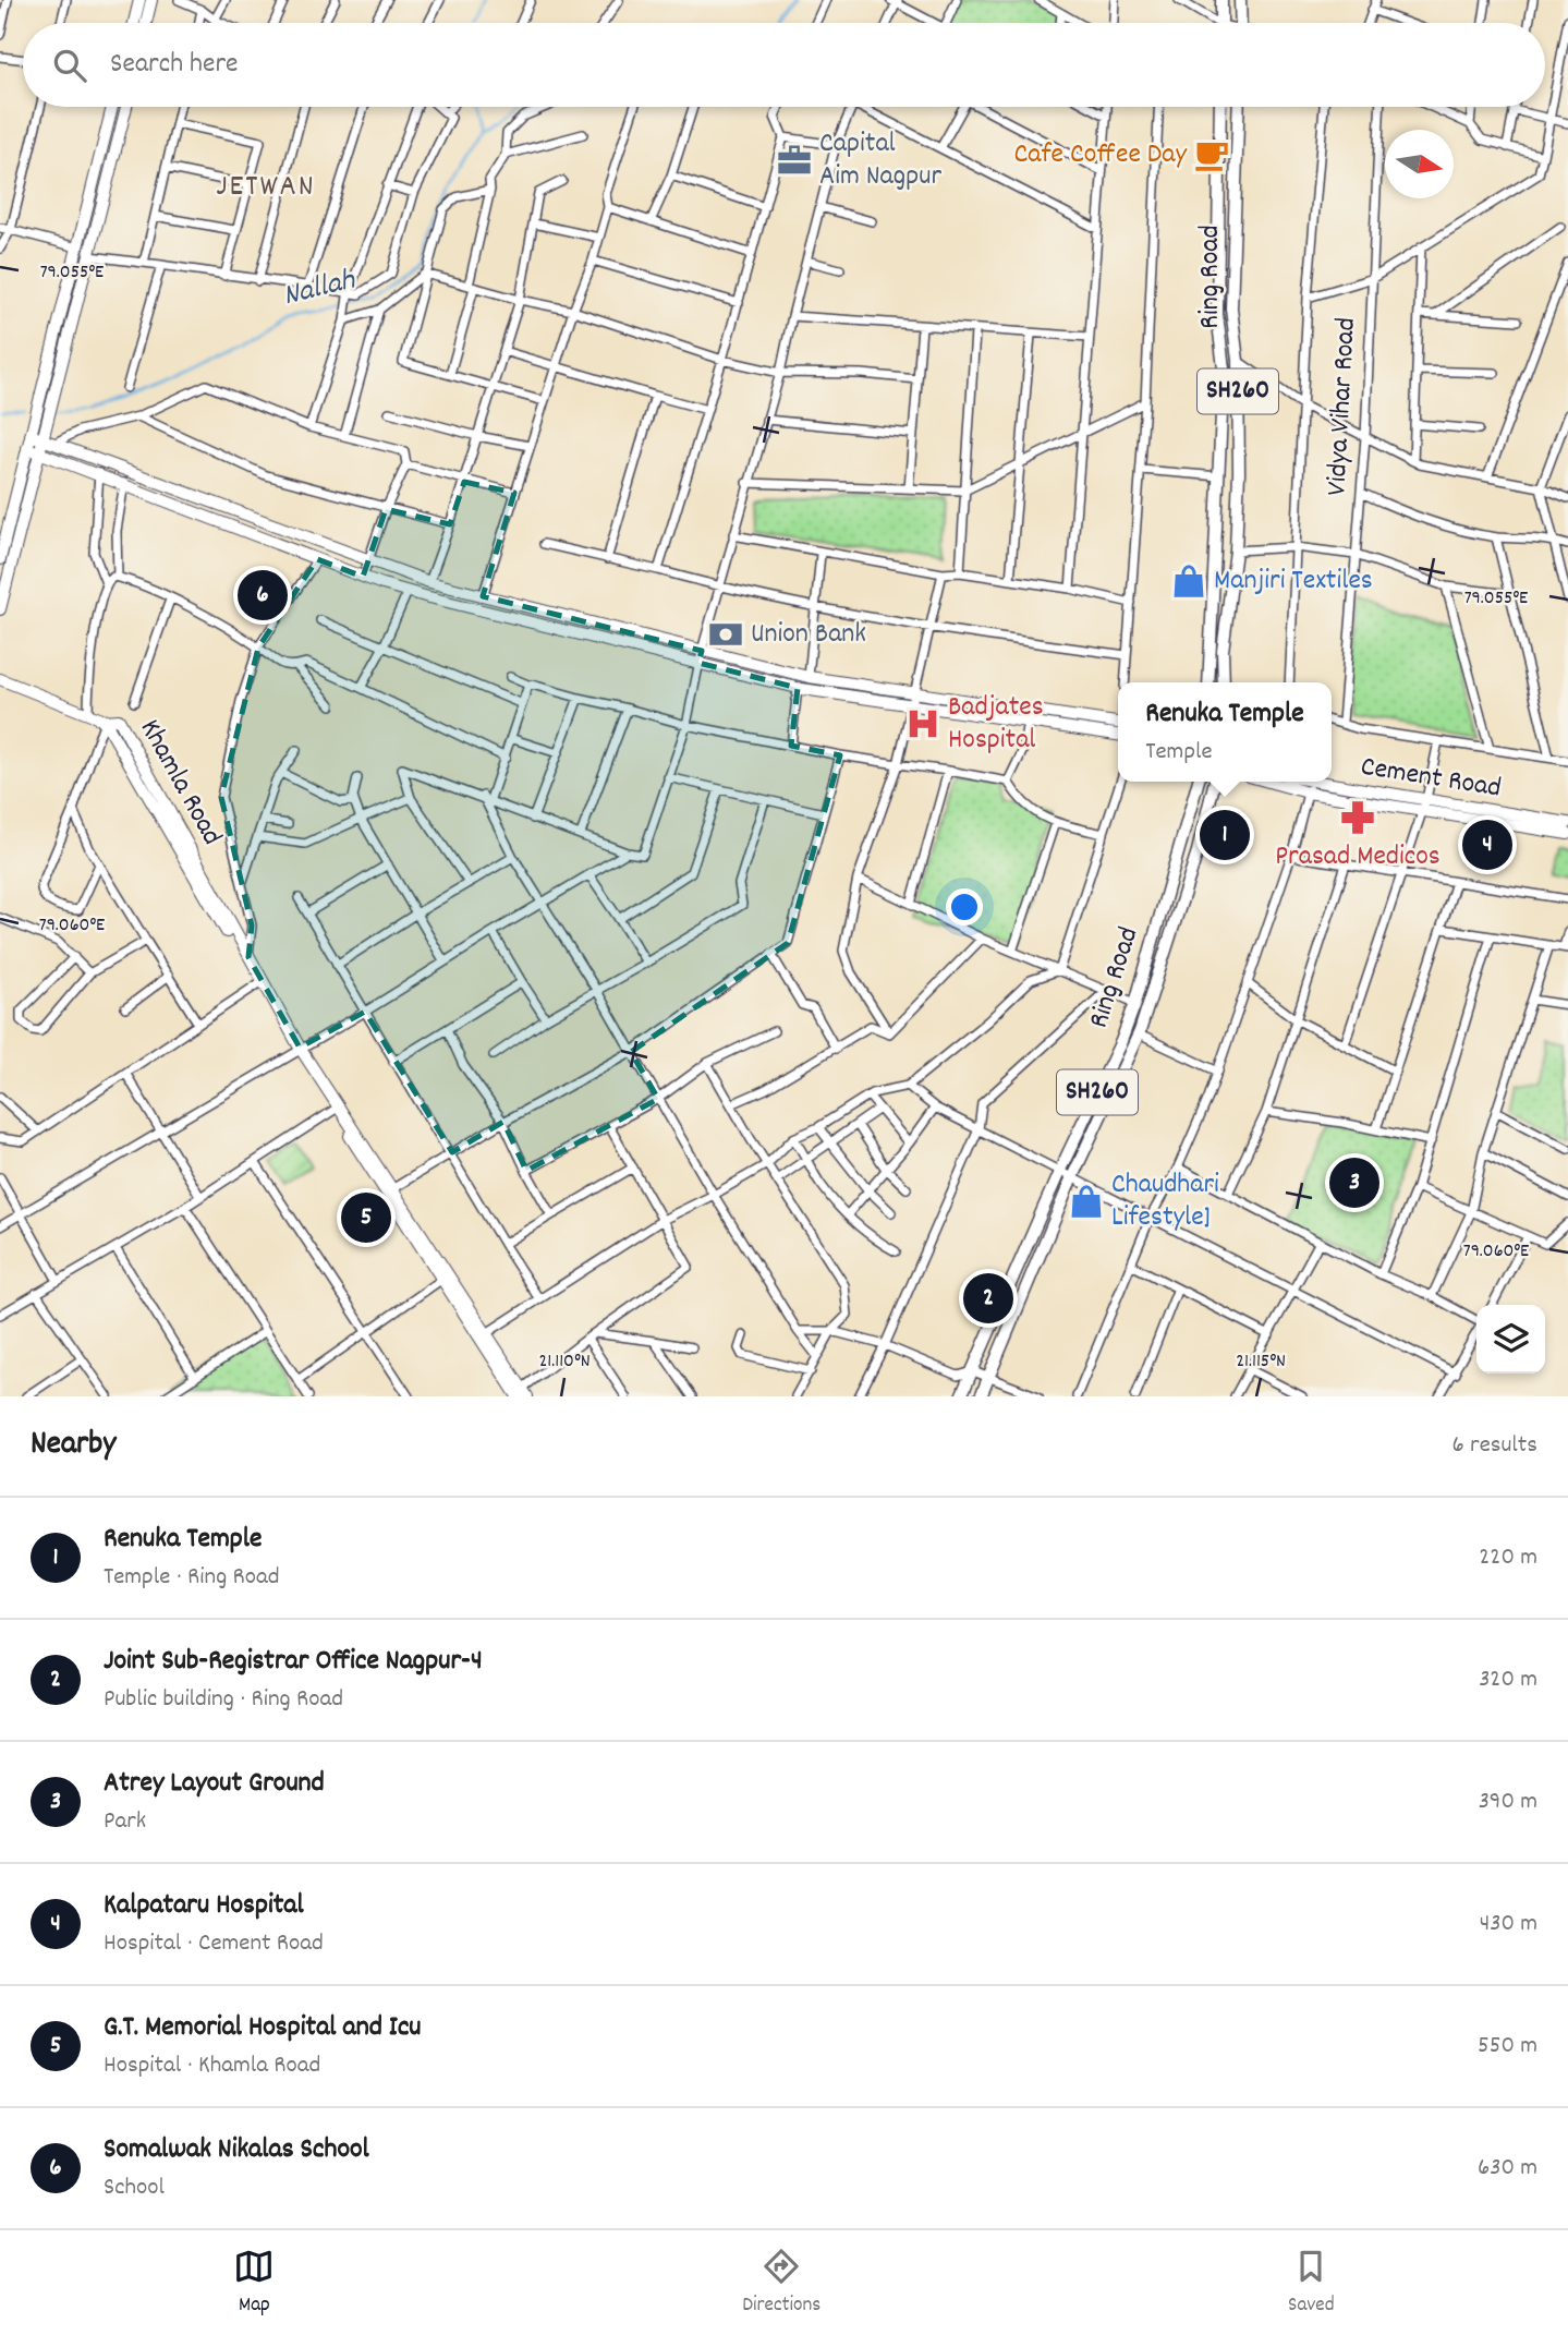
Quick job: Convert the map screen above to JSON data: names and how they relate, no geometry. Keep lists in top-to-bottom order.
{
  "streets": {
    "main road": [
      "Ring Road",
      "SH260",
      "Cement Road",
      "Khamla Road"
    ],
    "street": ["Vidya Vihar Road"]
  },
  "districts": ["JETWAN"],
  "water": ["Nallah"],
  "places": {
    "cafe": ["Cafe Coffee Day"],
    "office": ["Capital Aim Nagpur"],
    "shop": ["Manjiri Textiles", "Chaudhari Lifestyle]"],
    "bank": ["Union Bank"],
    "hospital": ["Badjates Hospital"],
    "pharmacy": ["Prasad Medicos"]
  },
  "north": "right",
  "page": {
    "search": "Search here",
    "pins": [
      "6",
      "1",
      "4",
      "3",
      "5",
      "2"
    ],
    "popup": ["Renuka Temple", "Temple"],
    "heading": ["Nearby", "6 results"],
    "list": [
      {
        "mark": "1",
        "name": "Renuka Temple",
        "note": "Temple · Ring Road",
        "value": "220 m"
      },
      {
        "mark": "2",
        "name": "Joint Sub-Registrar Office Nagpur-4",
        "note": "Public building · Ring Road",
        "value": "320 m"
      },
      {
        "mark": "3",
        "name": "Atrey Layout Ground",
        "note": "Park",
        "value": "390 m"
      },
      {
        "mark": "4",
        "name": "Kalpataru Hospital",
        "note": "Hospital · Cement Road",
        "value": "430 m"
      },
      {
        "mark": "5",
        "name": "G.T. Memorial Hospital and Icu",
        "note": "Hospital · Khamla Road",
        "value": "550 m"
      },
      {
        "mark": "6",
        "name": "Somalwak Nikalas School",
        "note": "School",
        "value": "630 m"
      }
    ],
    "nav": ["Map", "Directions", "Saved"]
  },
  "coordinates": [
    "79.055°E",
    "79.060°E",
    "21.110°N",
    "21.115°N"
  ]
}
